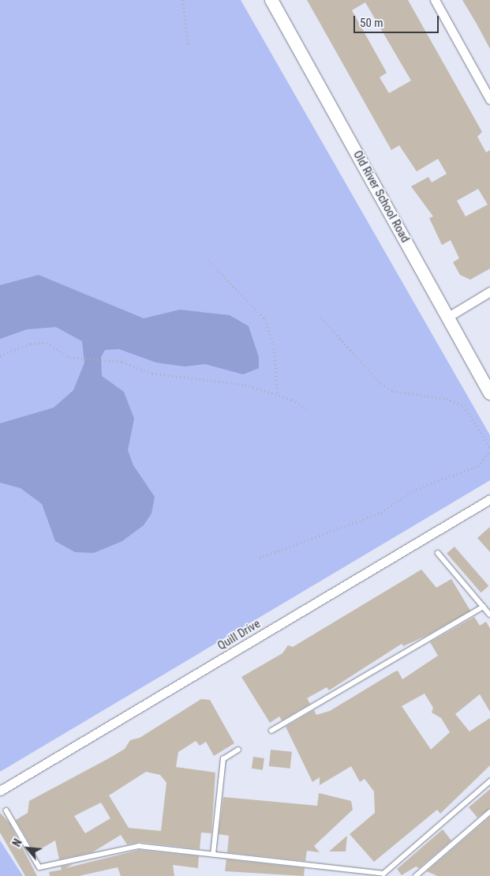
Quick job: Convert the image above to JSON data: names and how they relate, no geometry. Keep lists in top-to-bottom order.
{
  "streets": {
    "main road": ["Old River School Road"],
    "street": ["Quill Drive"]
  },
  "scale_bar": "50 m",
  "north": "top left"
}
